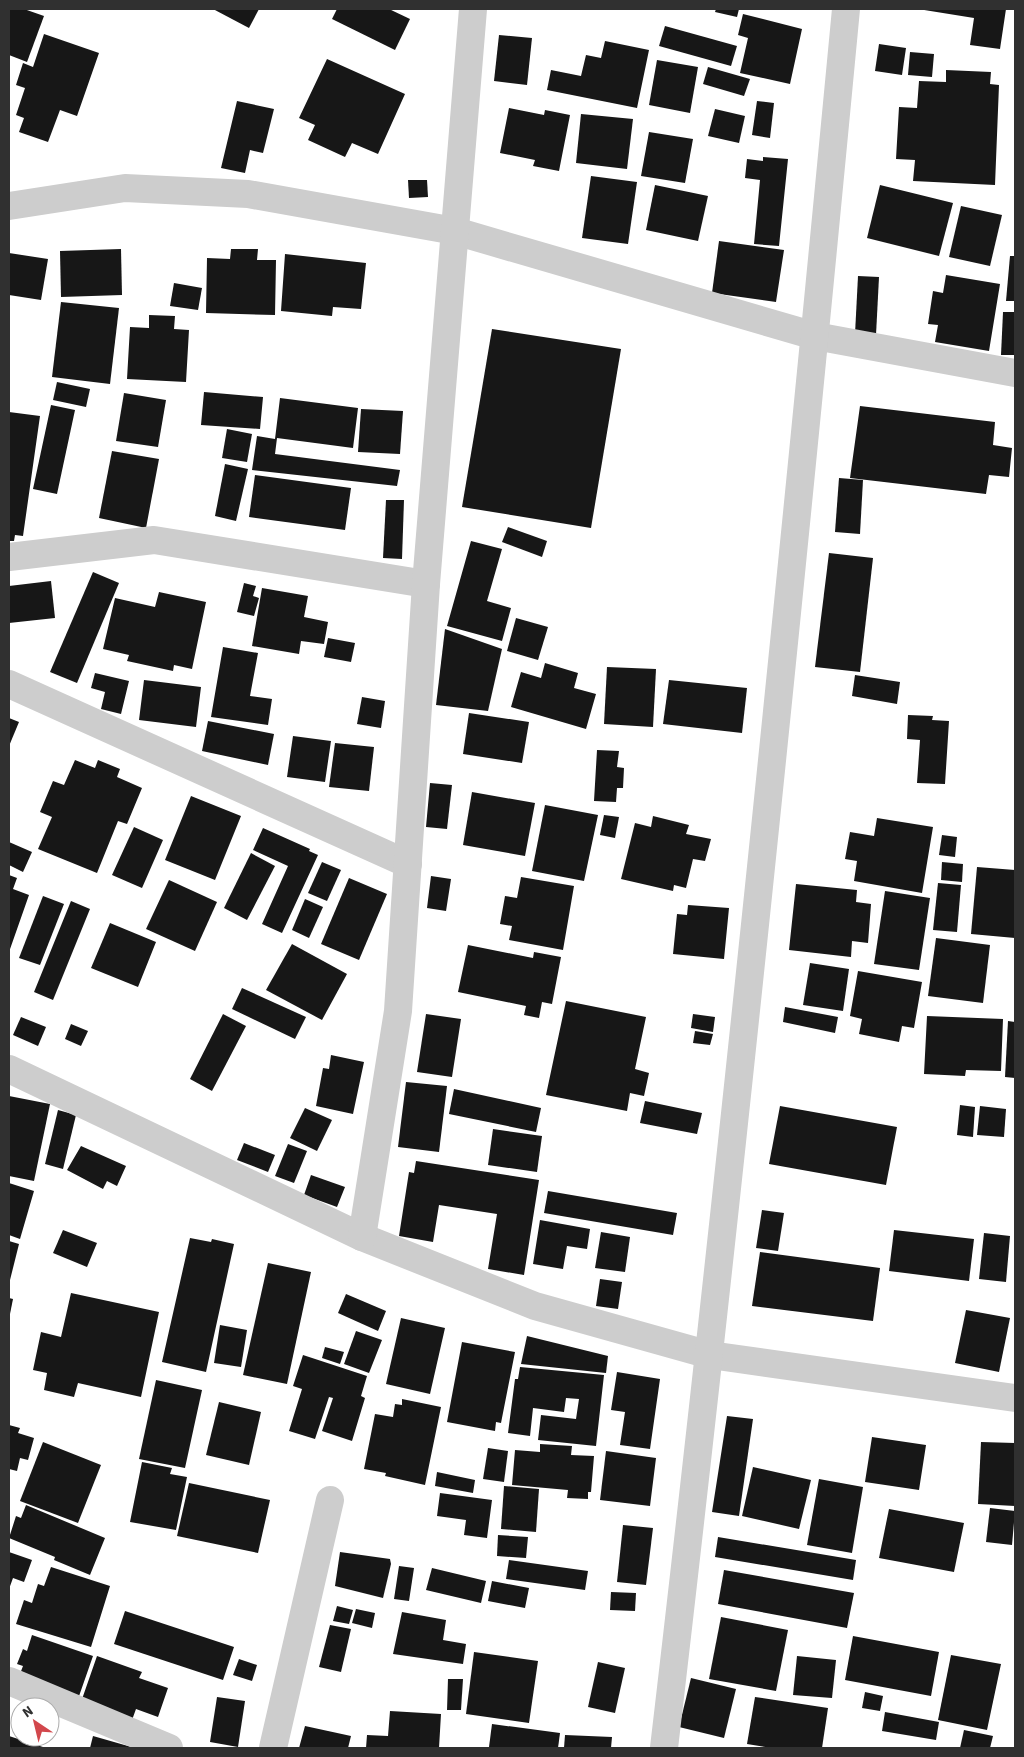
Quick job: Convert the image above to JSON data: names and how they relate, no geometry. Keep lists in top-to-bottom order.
{
  "north": "top left"
}
